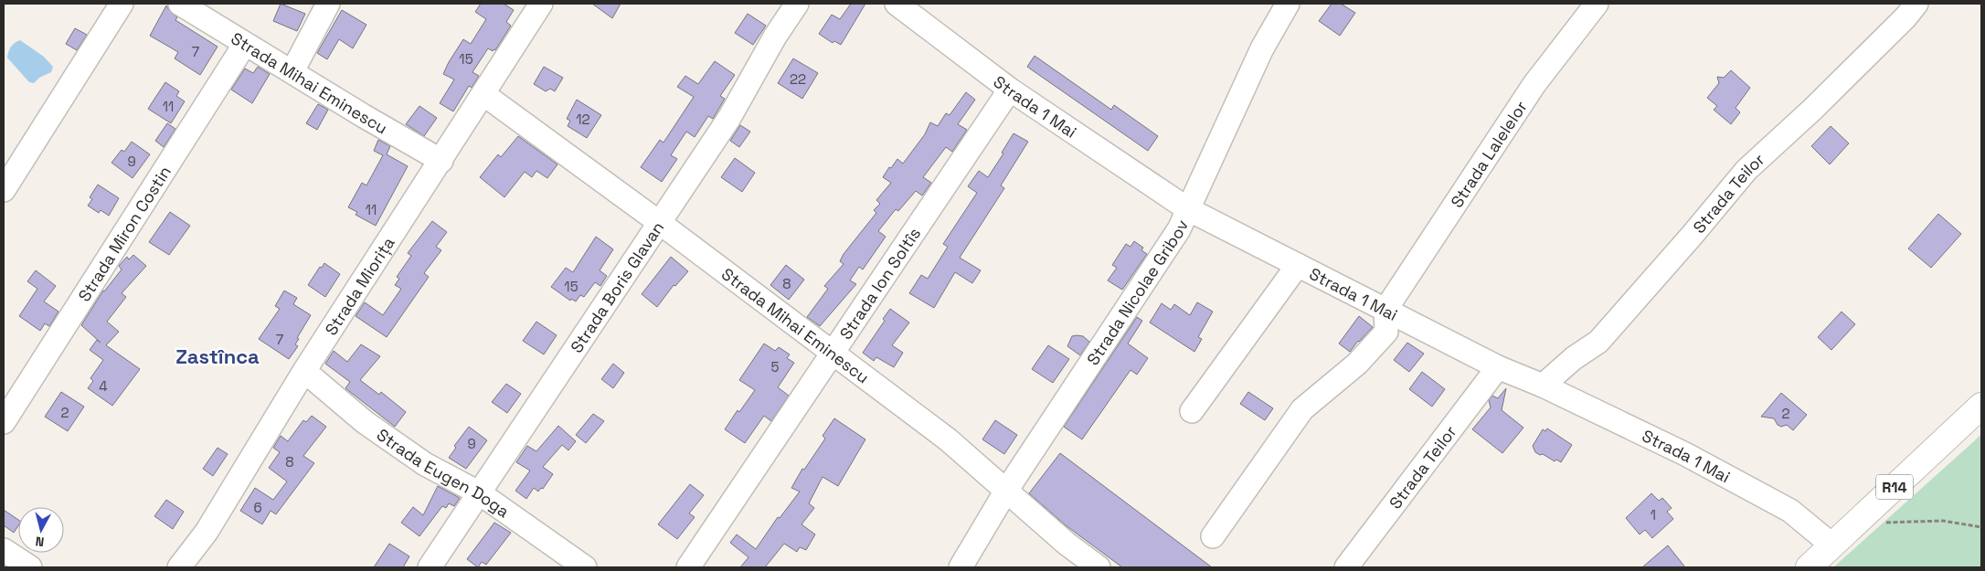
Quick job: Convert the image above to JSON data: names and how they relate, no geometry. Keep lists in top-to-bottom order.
{
  "streets": {
    "main road": ["R14"],
    "street": [
      "Strada Mihai Eminescu",
      "Strada 1 Mai",
      "Strada Lalelelor",
      "Strada Teilor",
      "Strada Miron Costin",
      "Strada Ion Soltîs",
      "Strada Miorița",
      "Strada Boris Glavan",
      "Strada Nicolae Gribov",
      "Strada Eugen Doga"
    ]
  },
  "crossings": [
    ["Strada Mihai Eminescu", "Strada Miron Costin"],
    ["Strada Mihai Eminescu", "Strada Ion Soltîs"],
    ["Strada Mihai Eminescu", "Strada Miorița"],
    ["Strada Mihai Eminescu", "Strada Boris Glavan"],
    ["Strada Mihai Eminescu", "Strada Nicolae Gribov"],
    ["Strada 1 Mai", "Strada Lalelelor"],
    ["Strada 1 Mai", "Strada Teilor"],
    ["Strada 1 Mai", "Strada Ion Soltîs"],
    ["Strada 1 Mai", "Strada Nicolae Gribov"],
    ["Strada 1 Mai", "R14"],
    ["Strada Miorița", "Strada Eugen Doga"],
    ["Strada Boris Glavan", "Strada Eugen Doga"]
  ],
  "districts": ["Zastînca"],
  "house_numbers": [
    "7",
    "15",
    "22",
    "11",
    "12",
    "9",
    "11",
    "8",
    "15",
    "7",
    "5",
    "4",
    "2",
    "2",
    "9",
    "8",
    "6",
    "1"
  ],
  "north": "bottom"
}
